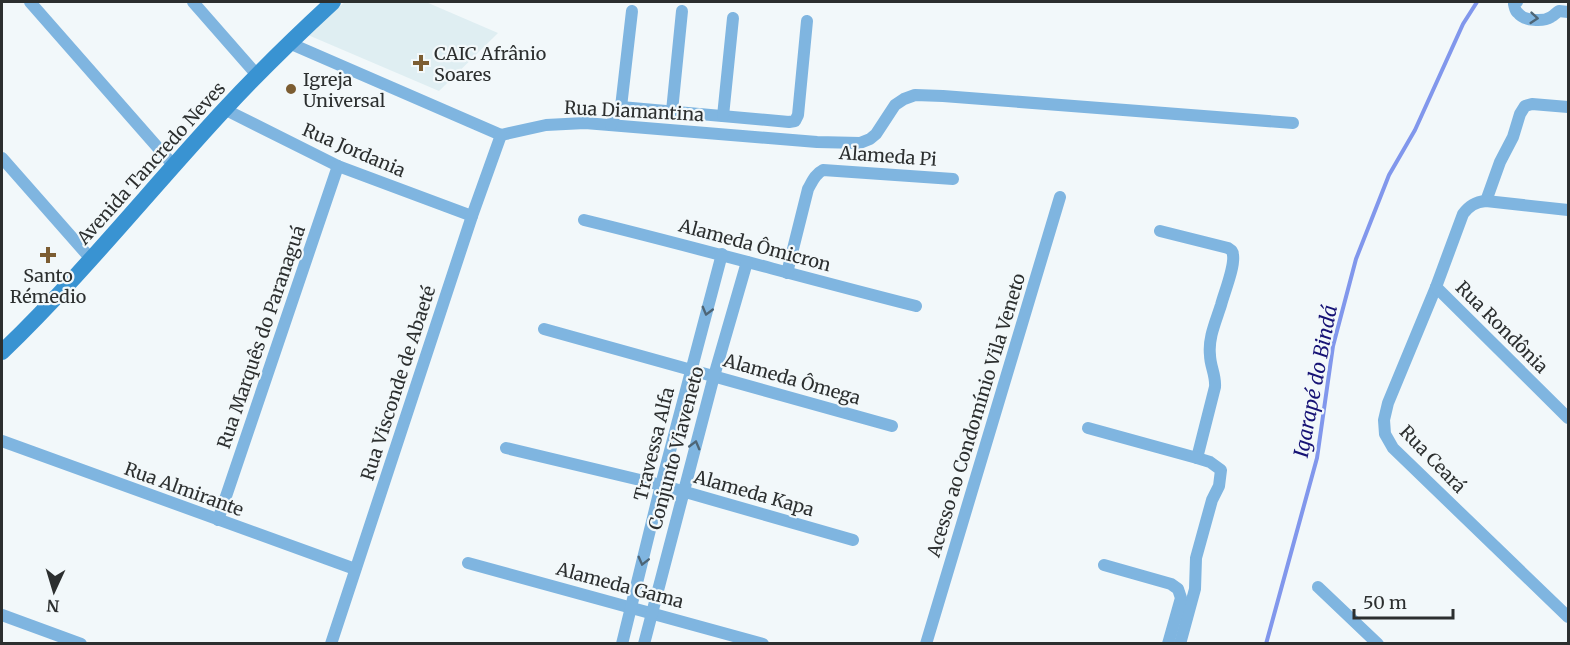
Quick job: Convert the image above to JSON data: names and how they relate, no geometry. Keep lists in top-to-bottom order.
{
  "streets": {
    "main road": ["Avenida Tancredo Neves"],
    "street": [
      "Rua Diamantina",
      "Rua Jordania",
      "Alameda Pi",
      "Alameda Ômicron",
      "Rua Rondônia",
      "Rua Marquês do Paranaguá",
      "Alameda Ômega",
      "Rua Visconde de Abaeté",
      "Acesso ao Condomínio Vila Veneto",
      "Travessa Alfa",
      "Conjunto Viaveneto",
      "Rua Ceará",
      "Rua Almirante",
      "Alameda Kapa",
      "Alameda Gama"
    ]
  },
  "crossings": [
    ["Rua Diamantina", "Rua Visconde de Abaeté"],
    ["Rua Jordania", "Avenida Tancredo Neves"],
    ["Rua Jordania", "Rua Marquês do Paranaguá"],
    ["Rua Jordania", "Rua Visconde de Abaeté"],
    ["Alameda Pi", "Alameda Ômicron"],
    ["Alameda Ômicron", "Travessa Alfa"],
    ["Alameda Ômicron", "Conjunto Viaveneto"],
    ["Rua Rondônia", "Rua Ceará"],
    ["Rua Marquês do Paranaguá", "Rua Almirante"],
    ["Alameda Ômega", "Travessa Alfa"],
    ["Alameda Ômega", "Conjunto Viaveneto"],
    ["Rua Visconde de Abaeté", "Rua Almirante"],
    ["Travessa Alfa", "Alameda Kapa"],
    ["Travessa Alfa", "Alameda Gama"],
    ["Conjunto Viaveneto", "Alameda Kapa"],
    ["Conjunto Viaveneto", "Alameda Gama"]
  ],
  "one_way": ["Travessa Alfa"],
  "water": ["Igarapé do Bindá"],
  "places": {
    "health": ["CAIC Afrânio Soares", "Santo Rémedio"],
    "other": ["Igreja Universal"]
  },
  "scale_bar": "50 m",
  "north": "bottom"
}
